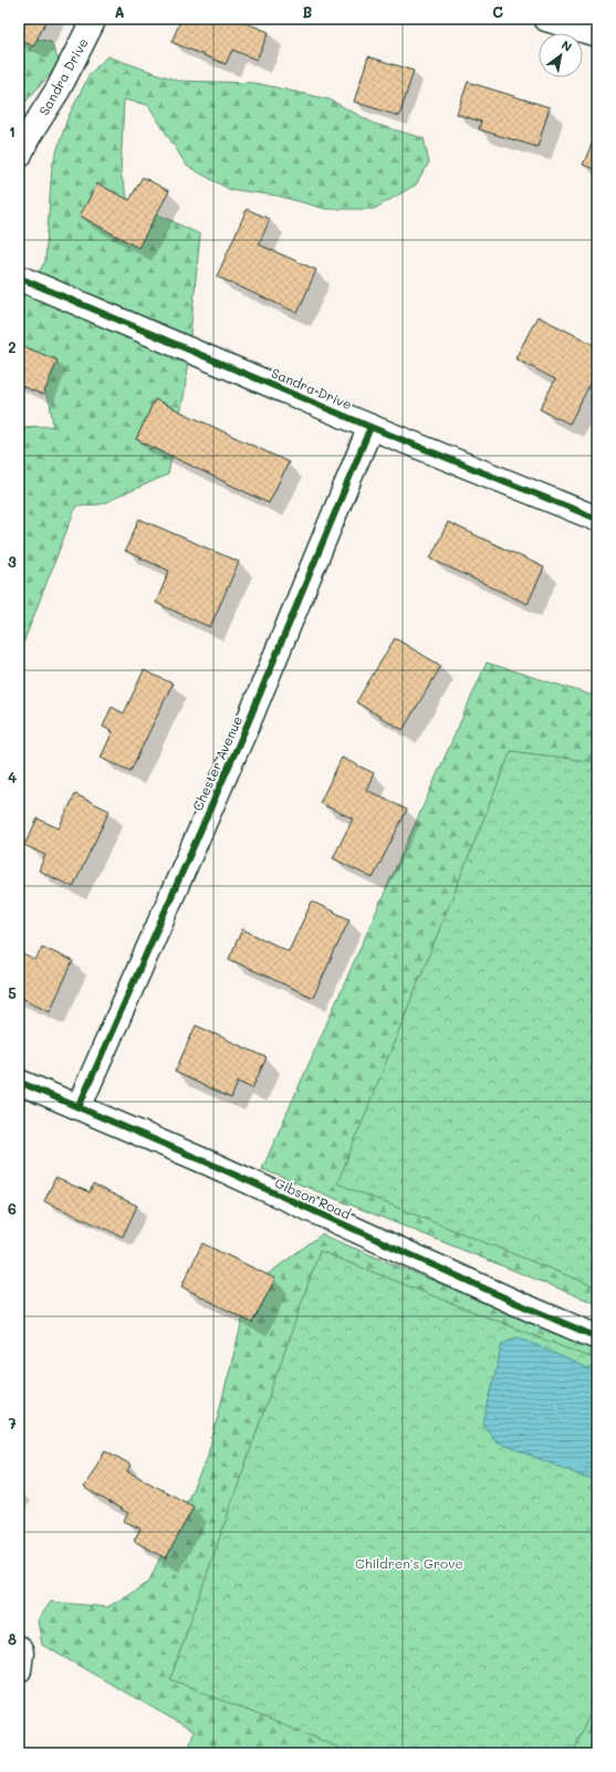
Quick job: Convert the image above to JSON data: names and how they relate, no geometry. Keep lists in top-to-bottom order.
{
  "streets": {
    "street": ["Sandra Drive", "Chester Avenue", "Gibson Road"]
  },
  "crossings": [
    ["Sandra Drive", "Chester Avenue"],
    ["Chester Avenue", "Gibson Road"]
  ],
  "parks": ["Children's Grove"],
  "north": "top right",
  "grid": {
    "columns": ["A", "B", "C"],
    "rows": [
      "1",
      "2",
      "3",
      "4",
      "5",
      "6",
      "7",
      "8"
    ]
  }
}
